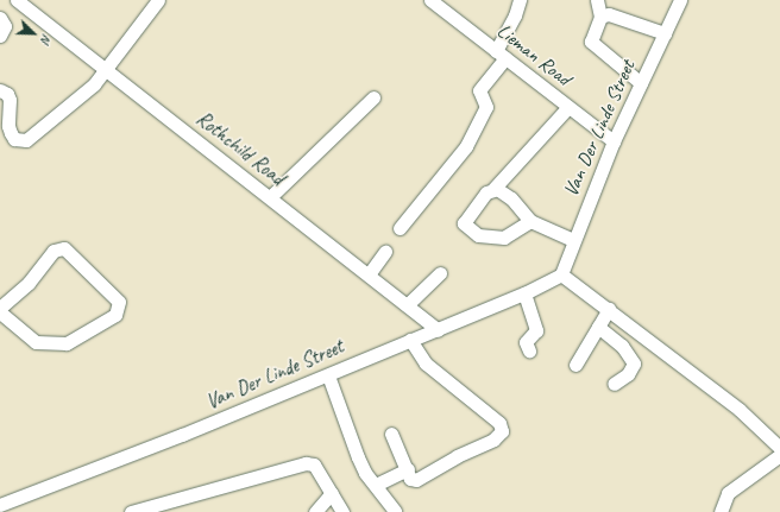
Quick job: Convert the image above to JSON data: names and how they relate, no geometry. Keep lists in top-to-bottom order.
{
  "streets": {
    "street": ["Lieman Road", "Van Der Linde Street", "Rothchild Road"]
  },
  "crossings": [
    ["Lieman Road", "Van Der Linde Street"],
    ["Van Der Linde Street", "Rothchild Road"]
  ],
  "north": "bottom right"
}
